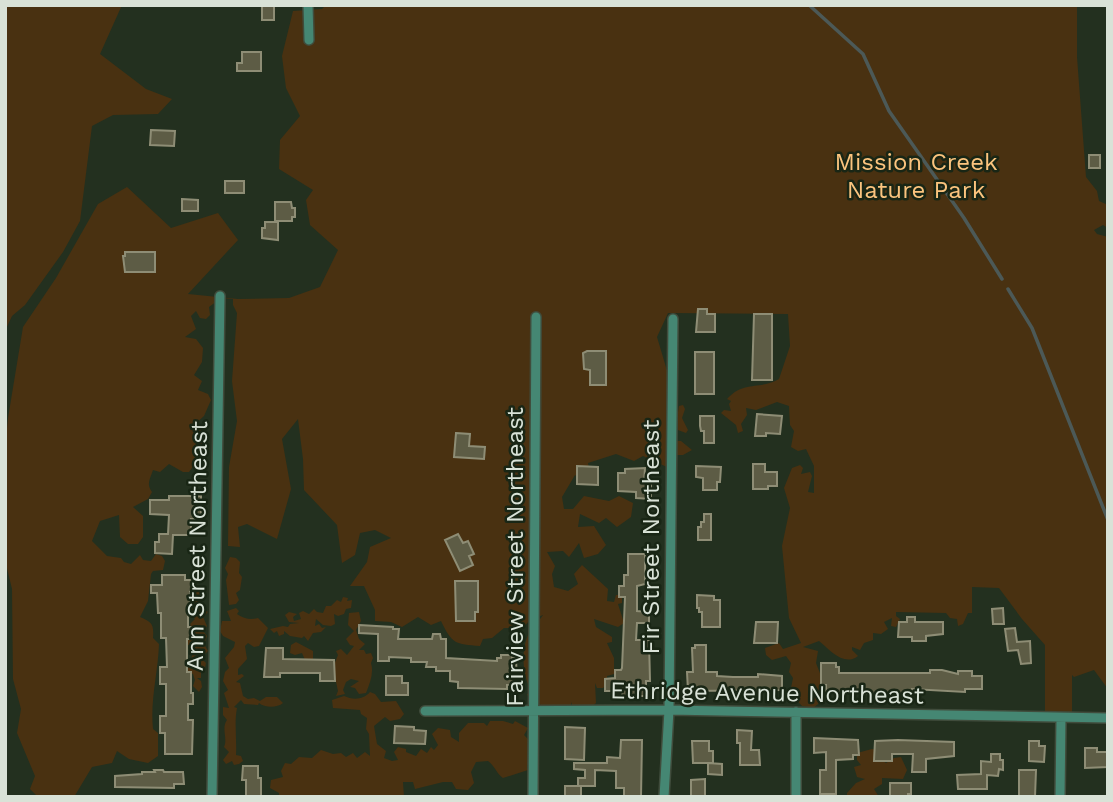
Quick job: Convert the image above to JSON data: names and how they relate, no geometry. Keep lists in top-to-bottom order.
{
  "streets": {
    "street": [
      "Fir Street Northeast",
      "Ann Street Northeast",
      "Fairview Street Northeast",
      "Ethridge Avenue Northeast"
    ]
  },
  "crossings": [
    ["Fir Street Northeast", "Ethridge Avenue Northeast"],
    ["Fairview Street Northeast", "Ethridge Avenue Northeast"]
  ],
  "parks": ["Mission Creek Nature Park"]
}
